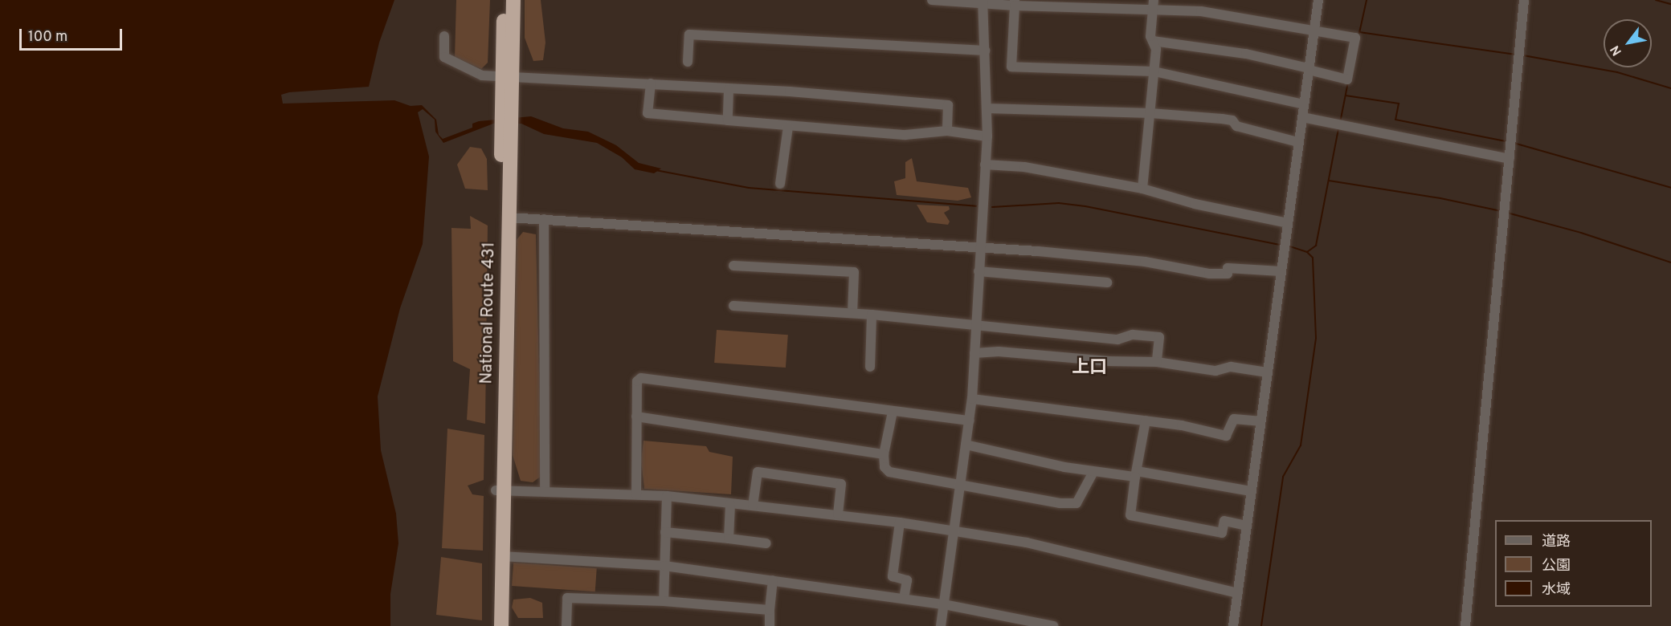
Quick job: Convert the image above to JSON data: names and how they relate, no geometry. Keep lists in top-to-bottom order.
{
  "streets": {
    "highway": ["National Route 431"]
  },
  "districts": ["上口"],
  "legend": ["道路", "公園", "水域"],
  "scale_bar": "100 m",
  "north": "bottom left"
}
